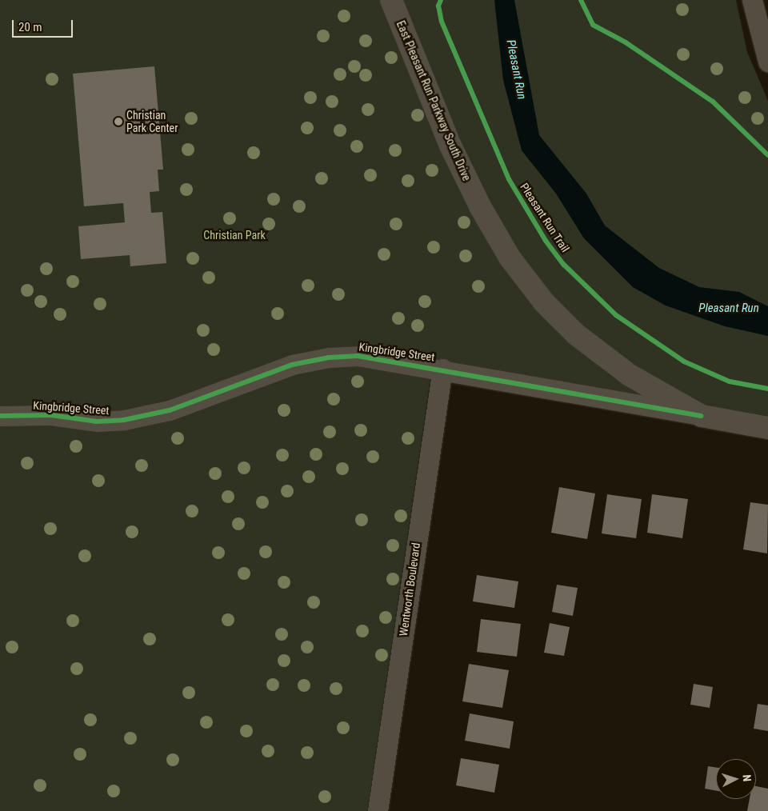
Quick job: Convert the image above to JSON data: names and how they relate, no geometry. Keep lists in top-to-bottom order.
{
  "streets": {
    "street": ["East Pleasant Run Parkway South Drive", "Kingbridge Street", "Wentworth Boulevard"],
    "cycle path": ["Pleasant Run Trail"]
  },
  "crossings": [
    ["East Pleasant Run Parkway South Drive", "Kingbridge Street"],
    ["Kingbridge Street", "Wentworth Boulevard"]
  ],
  "water": ["Pleasant Run"],
  "parks": ["Christian Park"],
  "places": ["Christian Park Center"],
  "scale_bar": "20 m",
  "north": "right"
}
